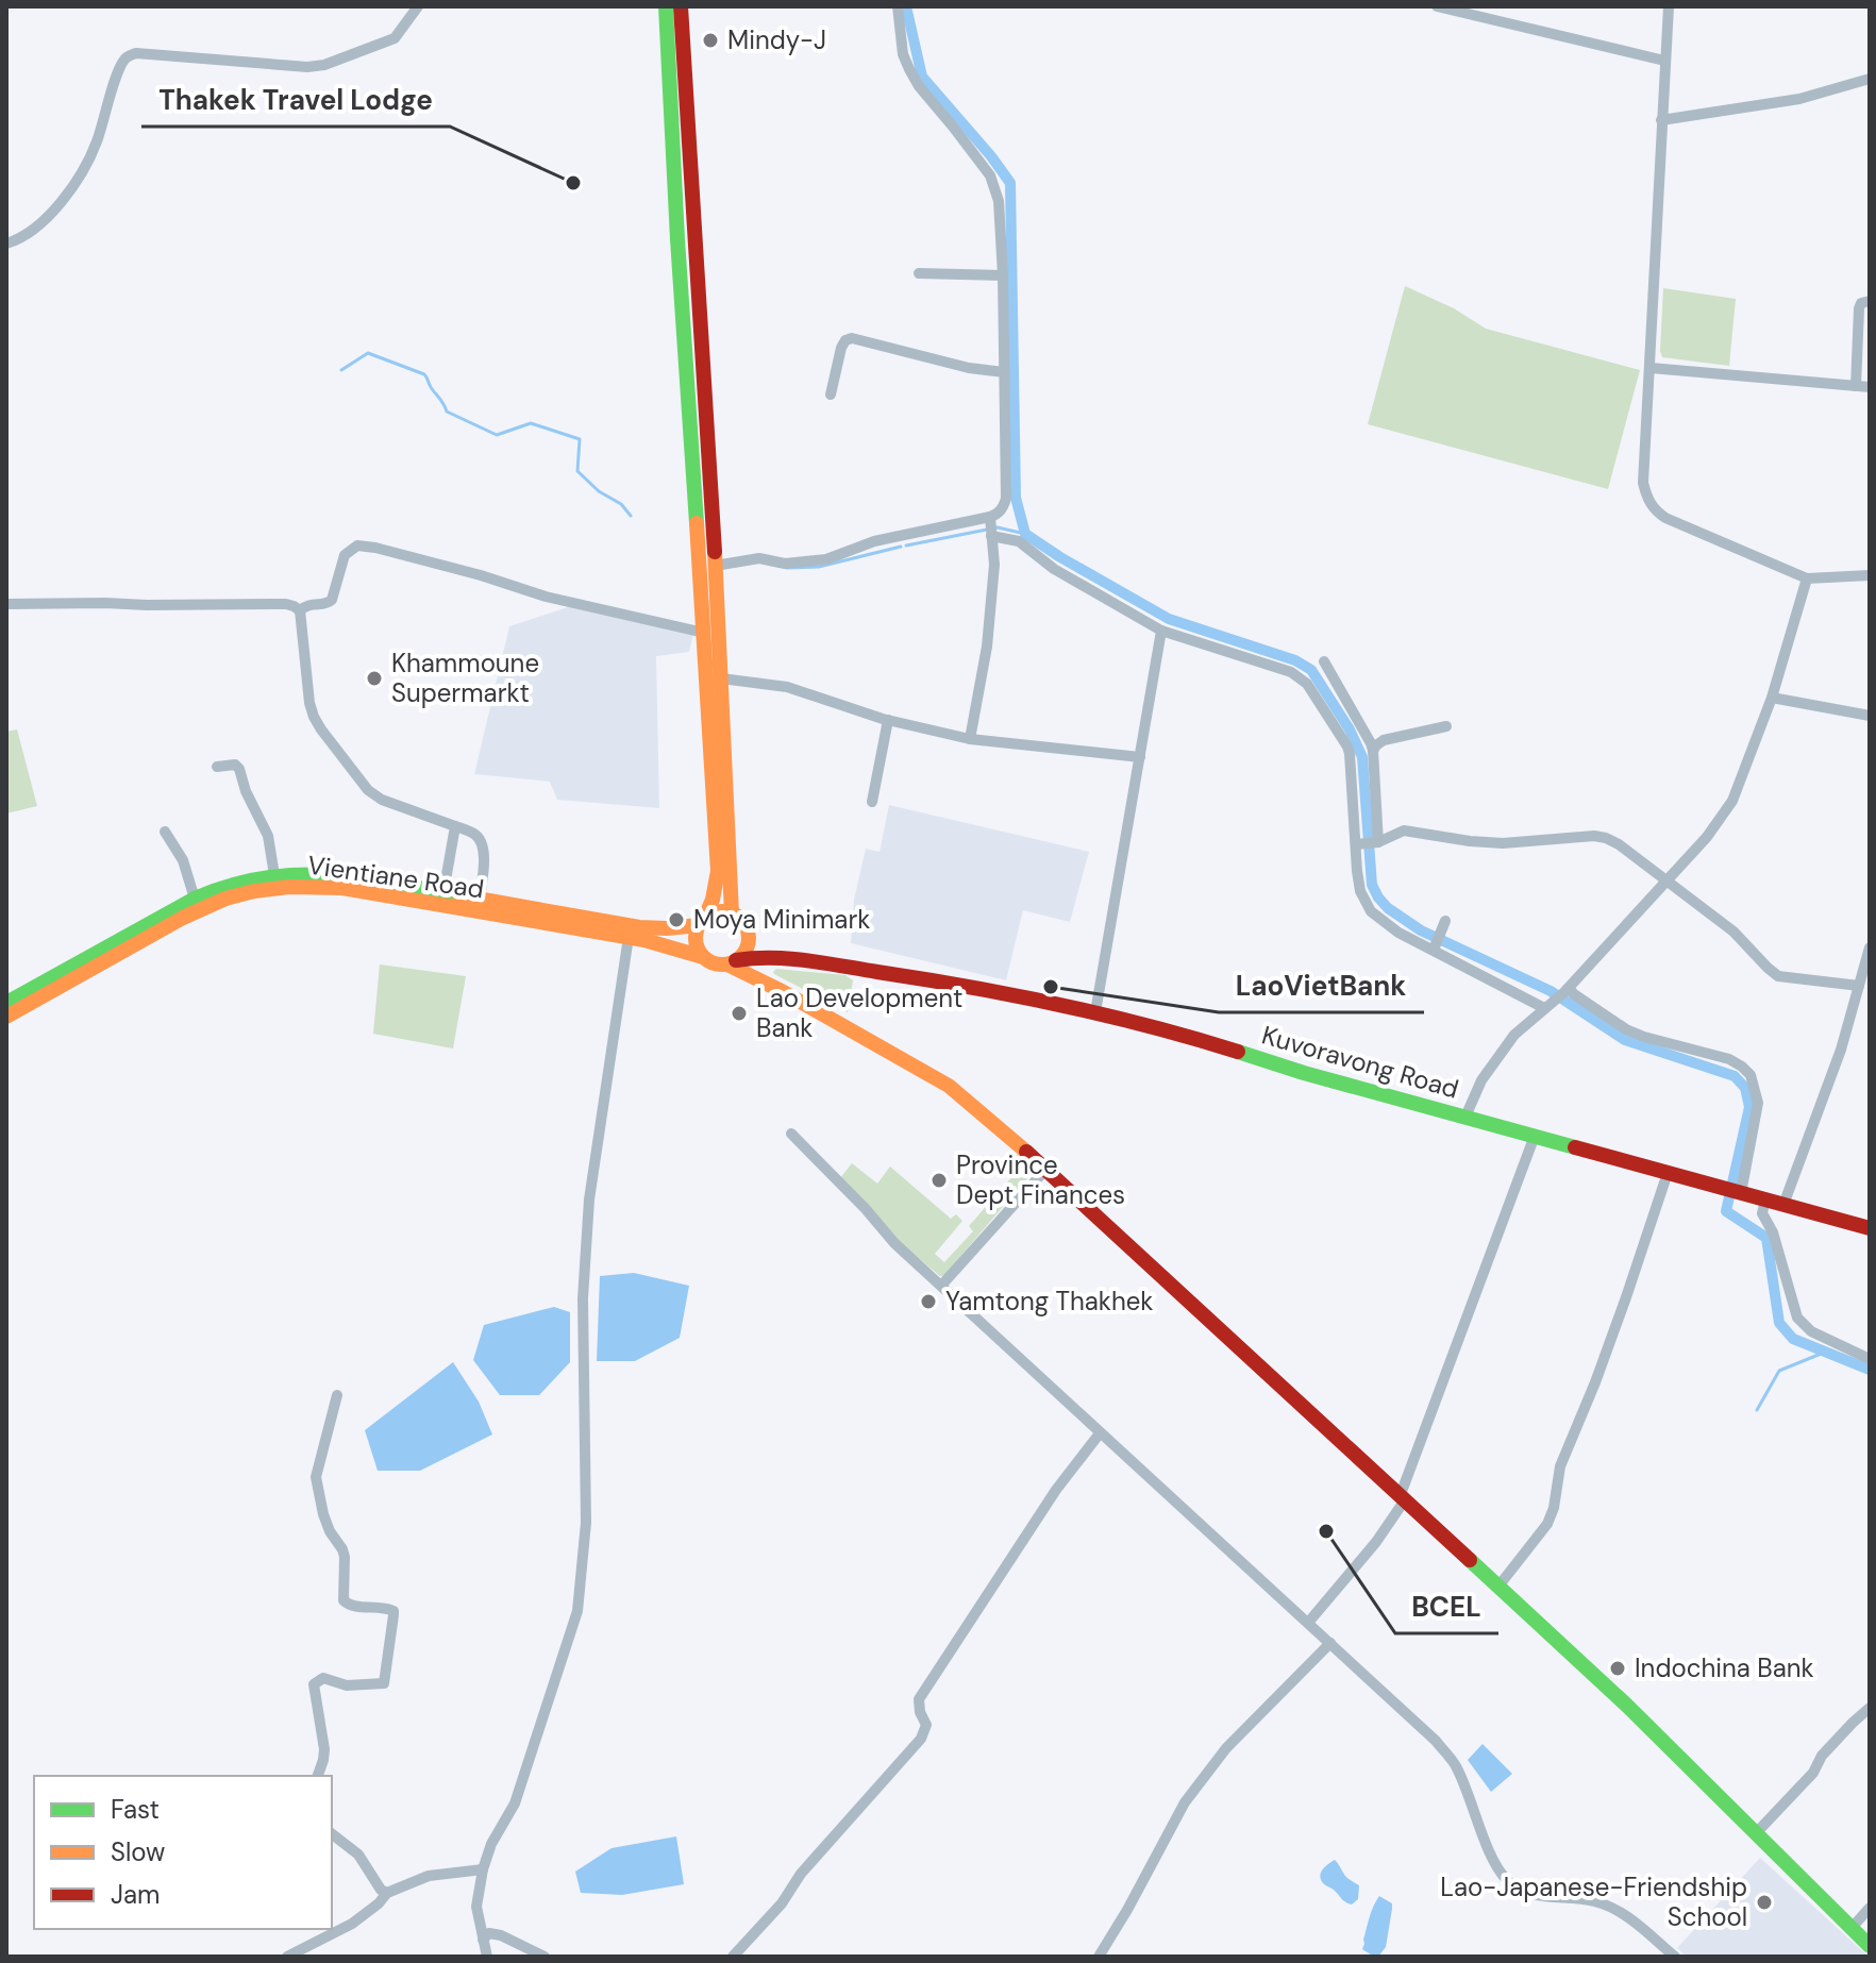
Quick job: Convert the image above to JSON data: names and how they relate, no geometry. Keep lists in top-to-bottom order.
{
  "streets": {
    "main road": ["Vientiane Road", "Kuvoravong Road"]
  },
  "crossings": [
    ["Vientiane Road", "Kuvoravong Road"]
  ],
  "places": [
    "Mindy-J",
    "Thakek Travel Lodge",
    "Khammoune Supermarkt",
    "Moya Minimark",
    "LaoVietBank",
    "Lao Development Bank",
    "Province Dept Finances",
    "Yamtong Thakhek",
    "BCEL",
    "Indochina Bank",
    "Lao-Japanese-Friendship School"
  ],
  "legend": ["Fast", "Slow", "Jam"]
}
